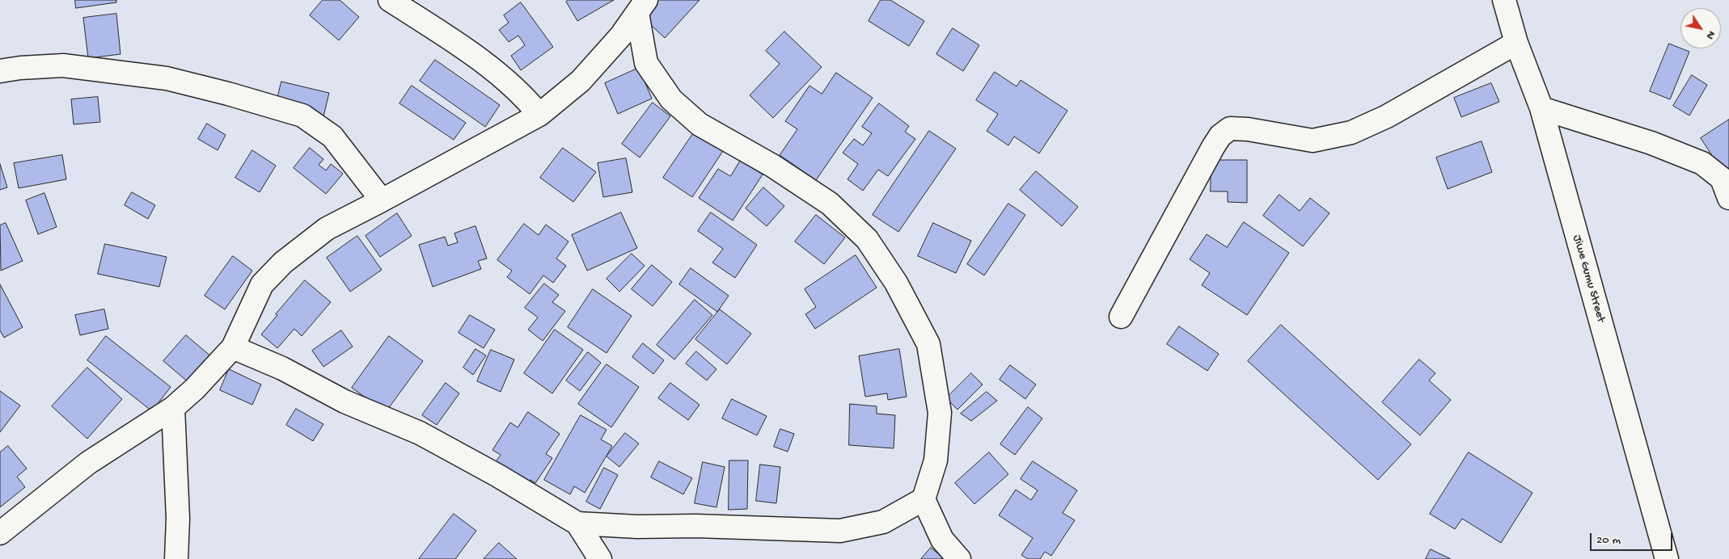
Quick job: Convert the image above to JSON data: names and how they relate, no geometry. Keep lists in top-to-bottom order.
{
  "streets": {
    "street": ["Jiwe Gumu Street"]
  },
  "scale_bar": "20 m",
  "north": "bottom right"
}
